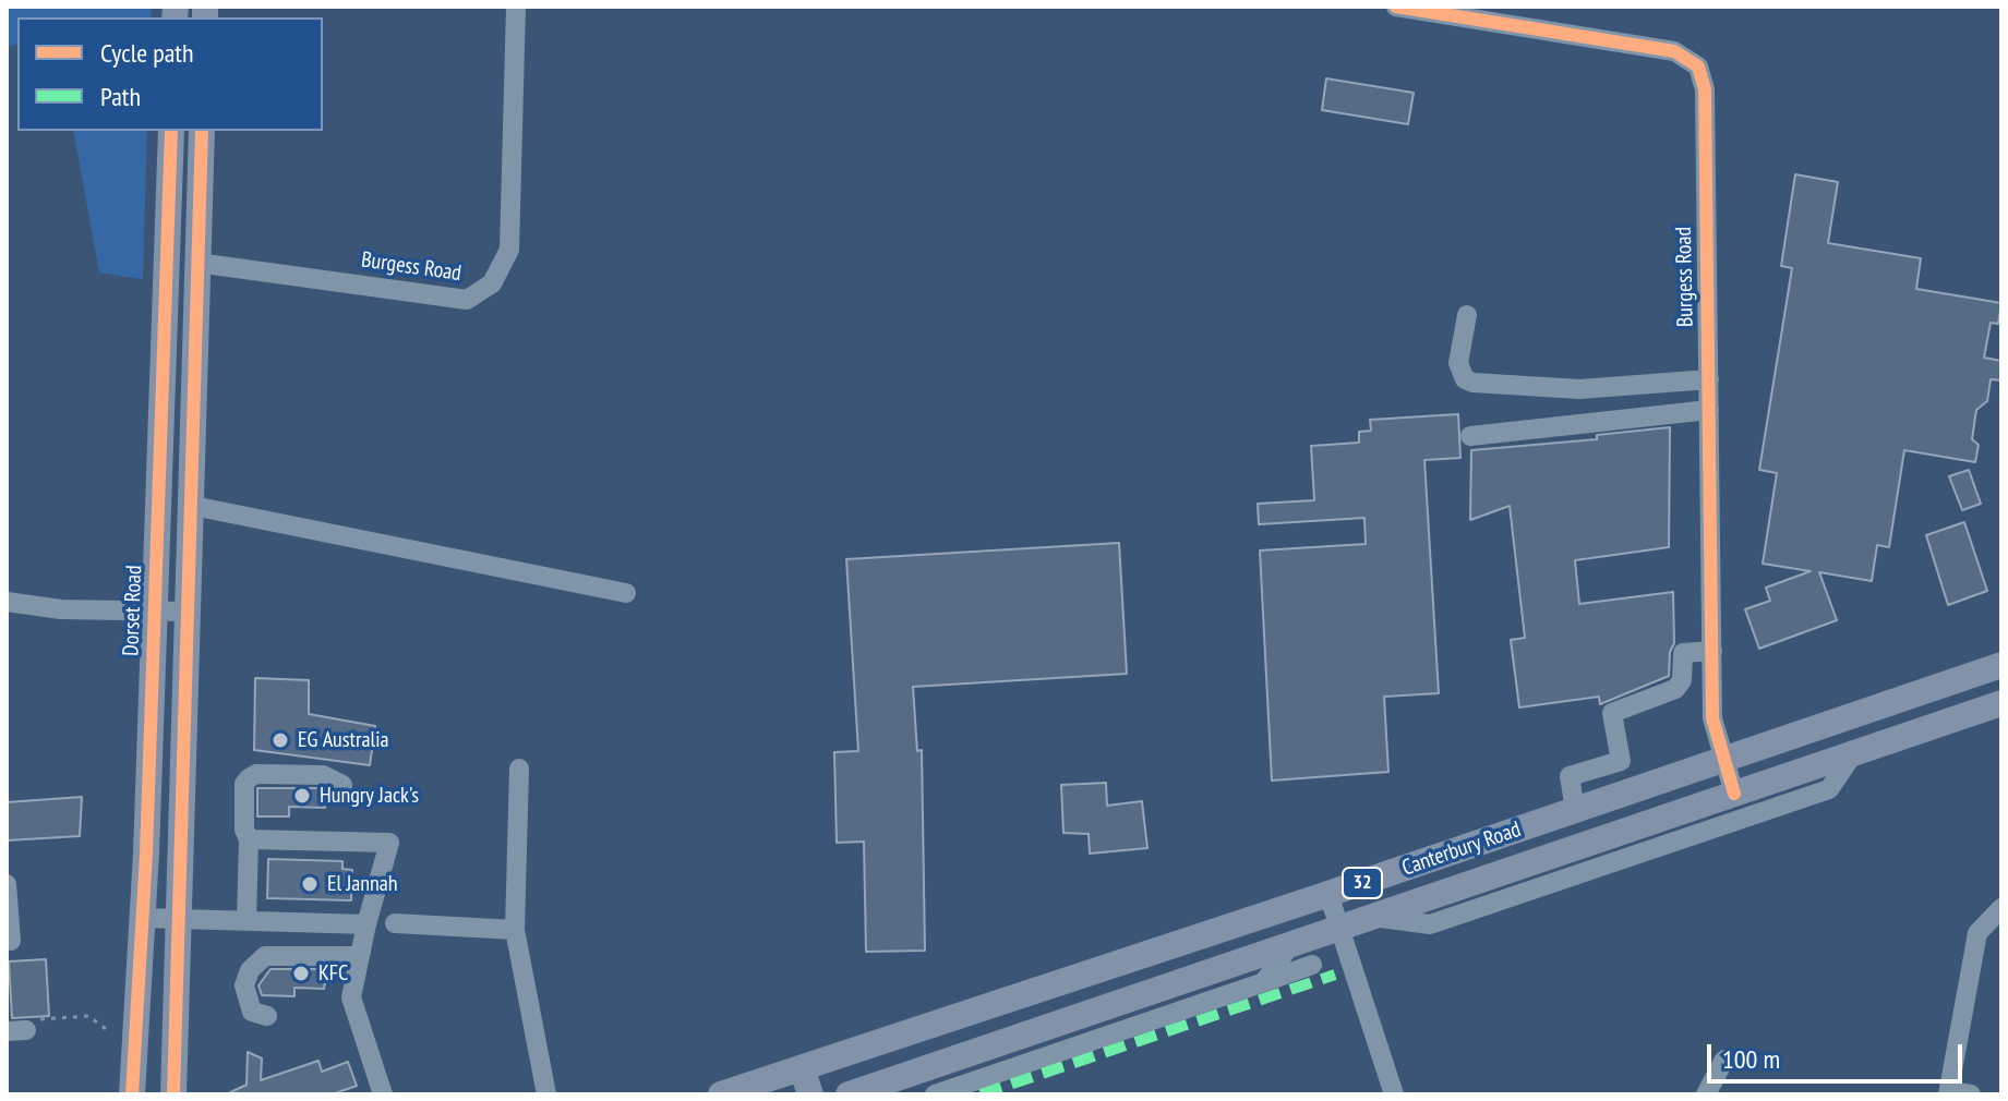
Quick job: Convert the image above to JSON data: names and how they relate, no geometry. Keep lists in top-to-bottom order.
{
  "streets": {
    "main road": ["Dorset Road", "Canterbury Road", "32"],
    "street": ["Burgess Road"]
  },
  "crossings": [
    ["Burgess Road", "Canterbury Road"]
  ],
  "places": [
    "EG Australia",
    "Hungry Jack's",
    "El Jannah",
    "KFC"
  ],
  "legend": ["Cycle path", "Path"],
  "scale_bar": "100 m"
}
